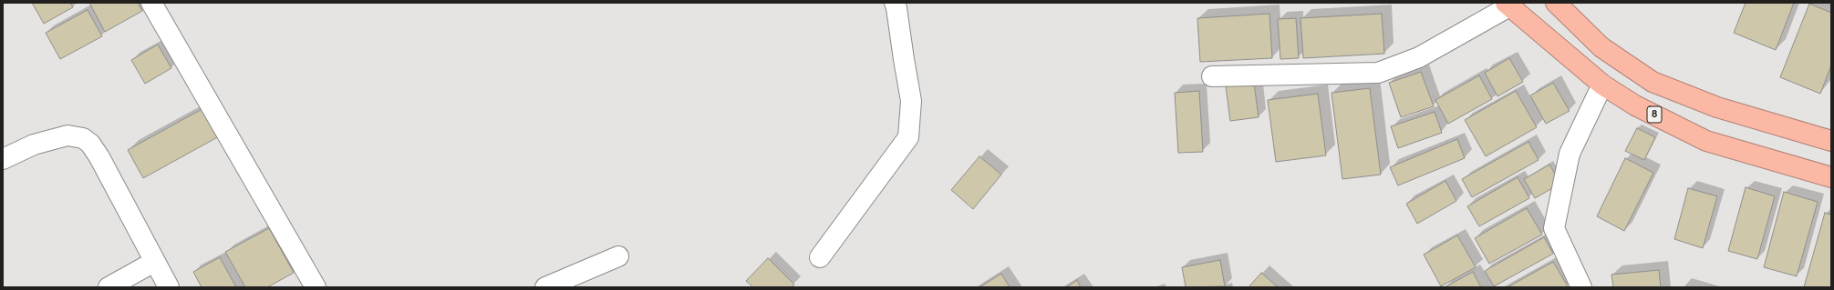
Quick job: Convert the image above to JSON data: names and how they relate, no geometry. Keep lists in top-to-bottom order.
{
  "streets": {
    "highway": ["8"]
  }
}
